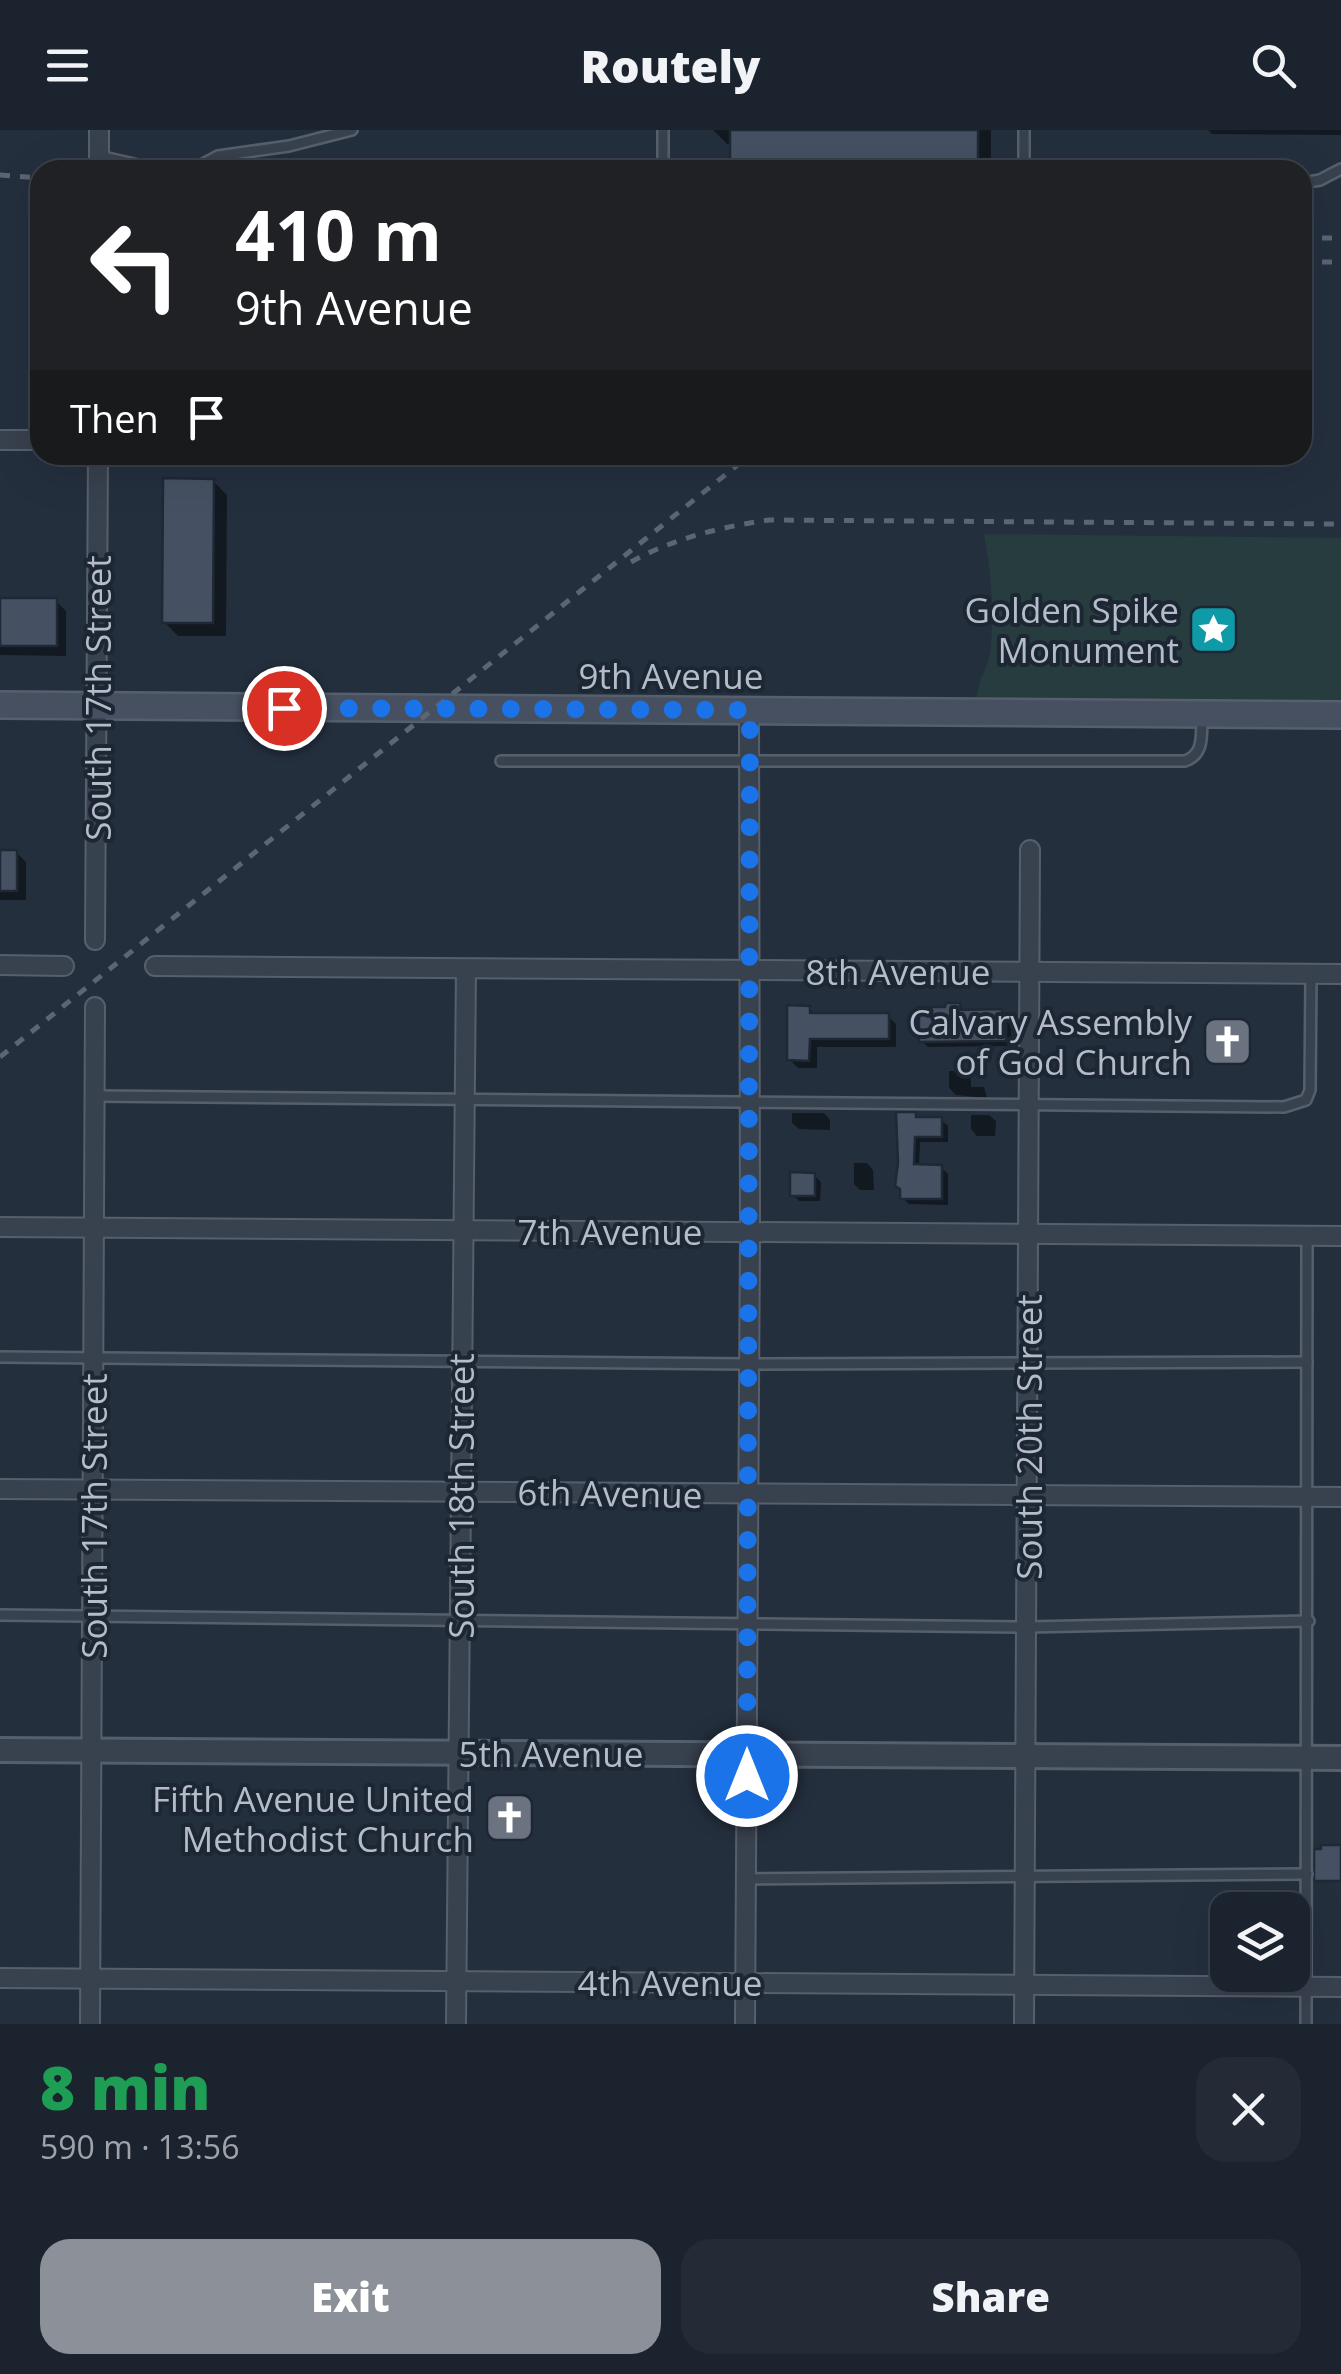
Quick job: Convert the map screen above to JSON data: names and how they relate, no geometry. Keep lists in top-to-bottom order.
{
  "streets": {
    "main road": ["9th Avenue"],
    "street": [
      "South 17th Street",
      "8th Avenue",
      "7th Avenue",
      "South 20th Street",
      "6th Avenue",
      "South 18th Street",
      "5th Avenue",
      "4th Avenue"
    ]
  },
  "crossings": [
    ["9th Avenue", "South 17th Street"],
    ["South 17th Street", "7th Avenue"],
    ["South 17th Street", "6th Avenue"],
    ["South 17th Street", "5th Avenue"],
    ["South 17th Street", "4th Avenue"],
    ["8th Avenue", "South 20th Street"],
    ["8th Avenue", "South 18th Street"],
    ["7th Avenue", "South 20th Street"],
    ["7th Avenue", "South 18th Street"],
    ["South 20th Street", "6th Avenue"],
    ["South 20th Street", "5th Avenue"],
    ["South 20th Street", "4th Avenue"],
    ["6th Avenue", "South 18th Street"],
    ["South 18th Street", "5th Avenue"],
    ["South 18th Street", "4th Avenue"]
  ],
  "places": {
    "place": ["Golden Spike Monument"],
    "church": ["Calvary Assembly of God Church", "Fifth Avenue United Methodist Church"]
  },
  "page": {
    "header": "Routely",
    "turn": ["410 m", "9th Avenue"],
    "then": "Then",
    "heading": ["8 min", "590 m · 13:56"],
    "buttons": ["Exit", "Share"]
  }
}
